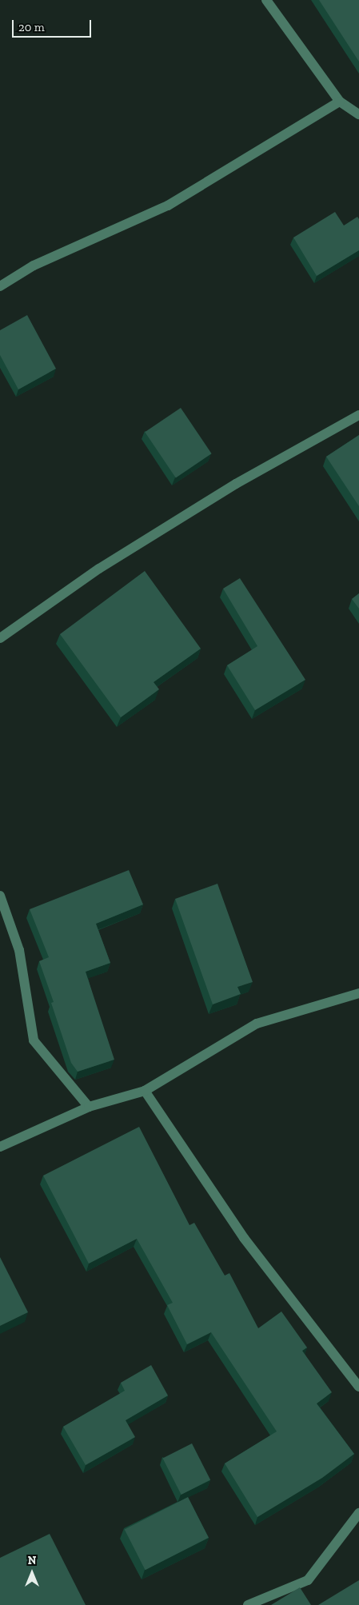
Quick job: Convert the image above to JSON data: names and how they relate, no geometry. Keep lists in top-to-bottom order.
{
  "scale_bar": "20 m",
  "north": "top"
}
